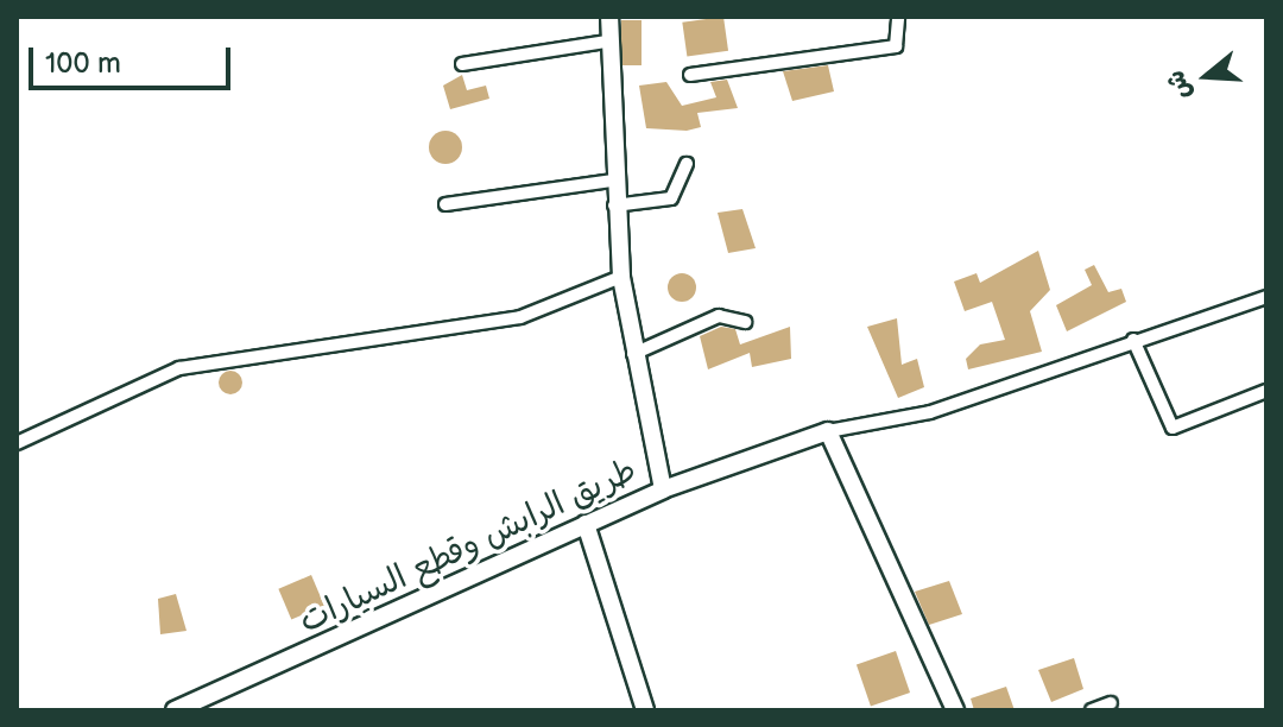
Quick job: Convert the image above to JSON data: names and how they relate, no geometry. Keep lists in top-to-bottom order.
{
  "streets": {
    "main road": ["طريق الرابش وقطع السيارات"]
  },
  "scale_bar": "100 m",
  "north": "left"
}
